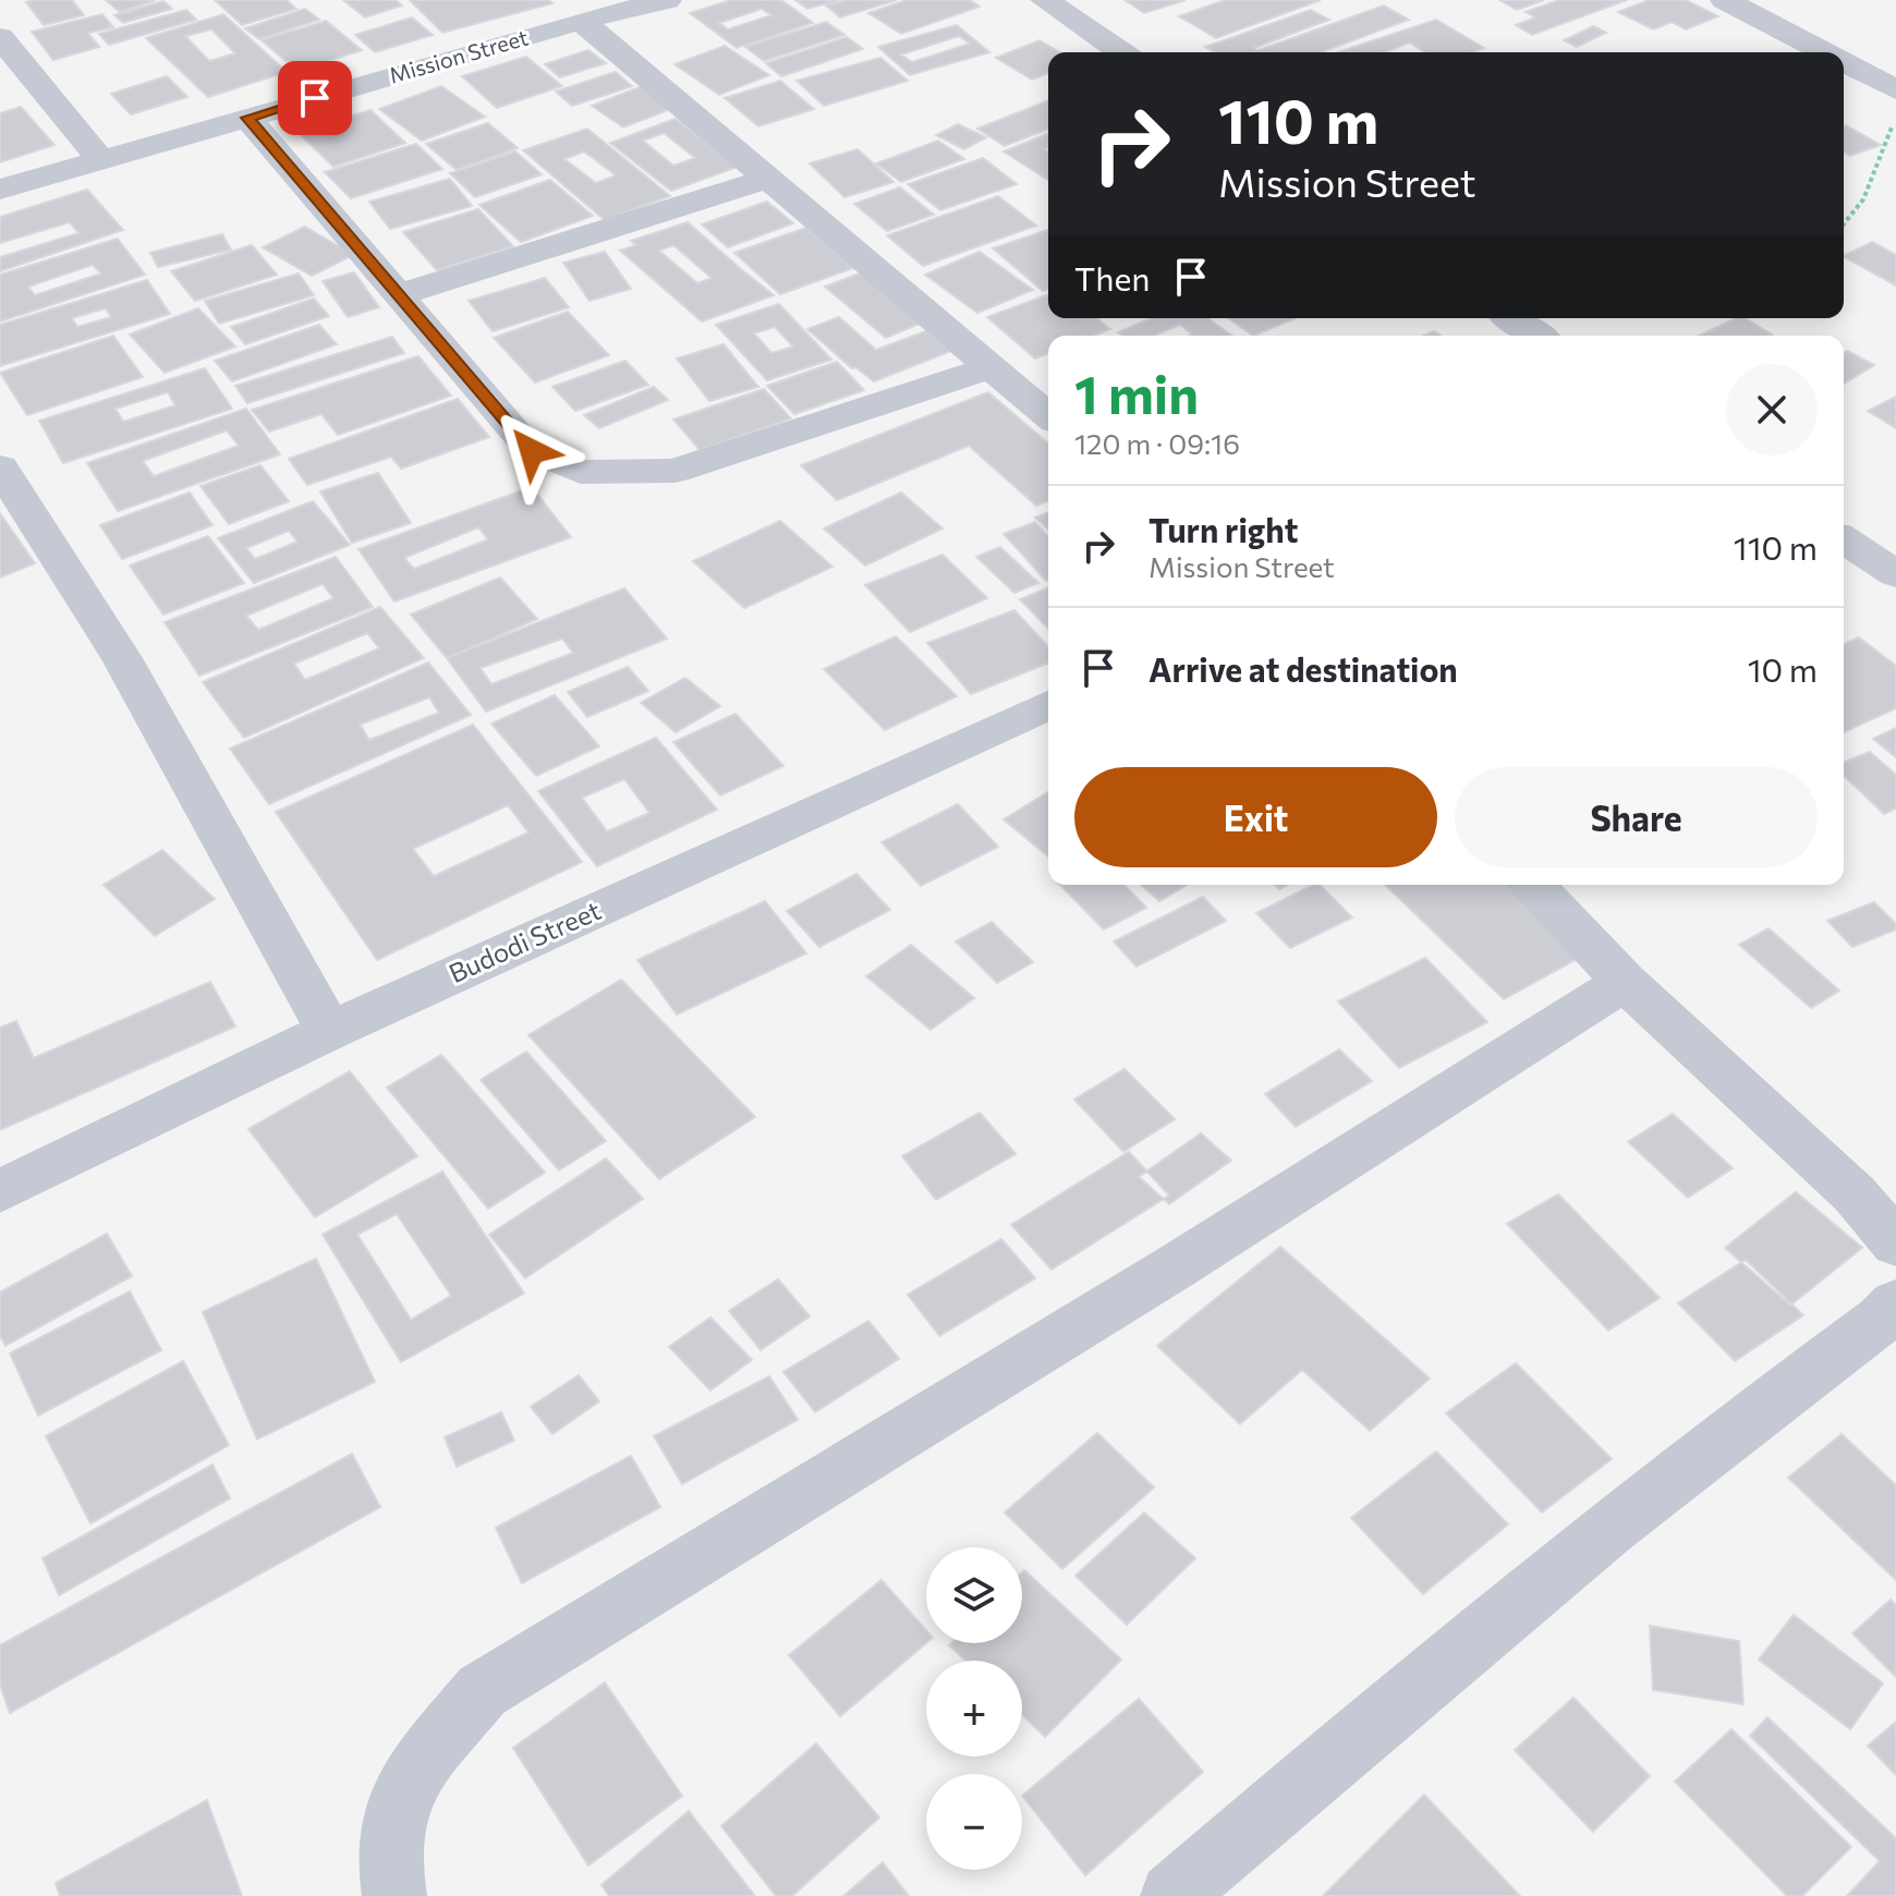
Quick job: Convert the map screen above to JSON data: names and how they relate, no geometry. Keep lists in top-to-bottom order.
{
  "streets": {
    "street": ["Mission Street", "Budodi Street"]
  },
  "page": {
    "turn": ["110 m", "Mission Street"],
    "then": "Then",
    "heading": ["1 min", "120 m · 09:16"],
    "list": [
      {
        "name": "Turn right",
        "note": "Mission Street",
        "value": "110 m"
      },
      {
        "name": "Arrive at destination",
        "value": "10 m"
      }
    ],
    "buttons": ["Exit", "Share"],
    "map_buttons": ["+", "−"]
  }
}
